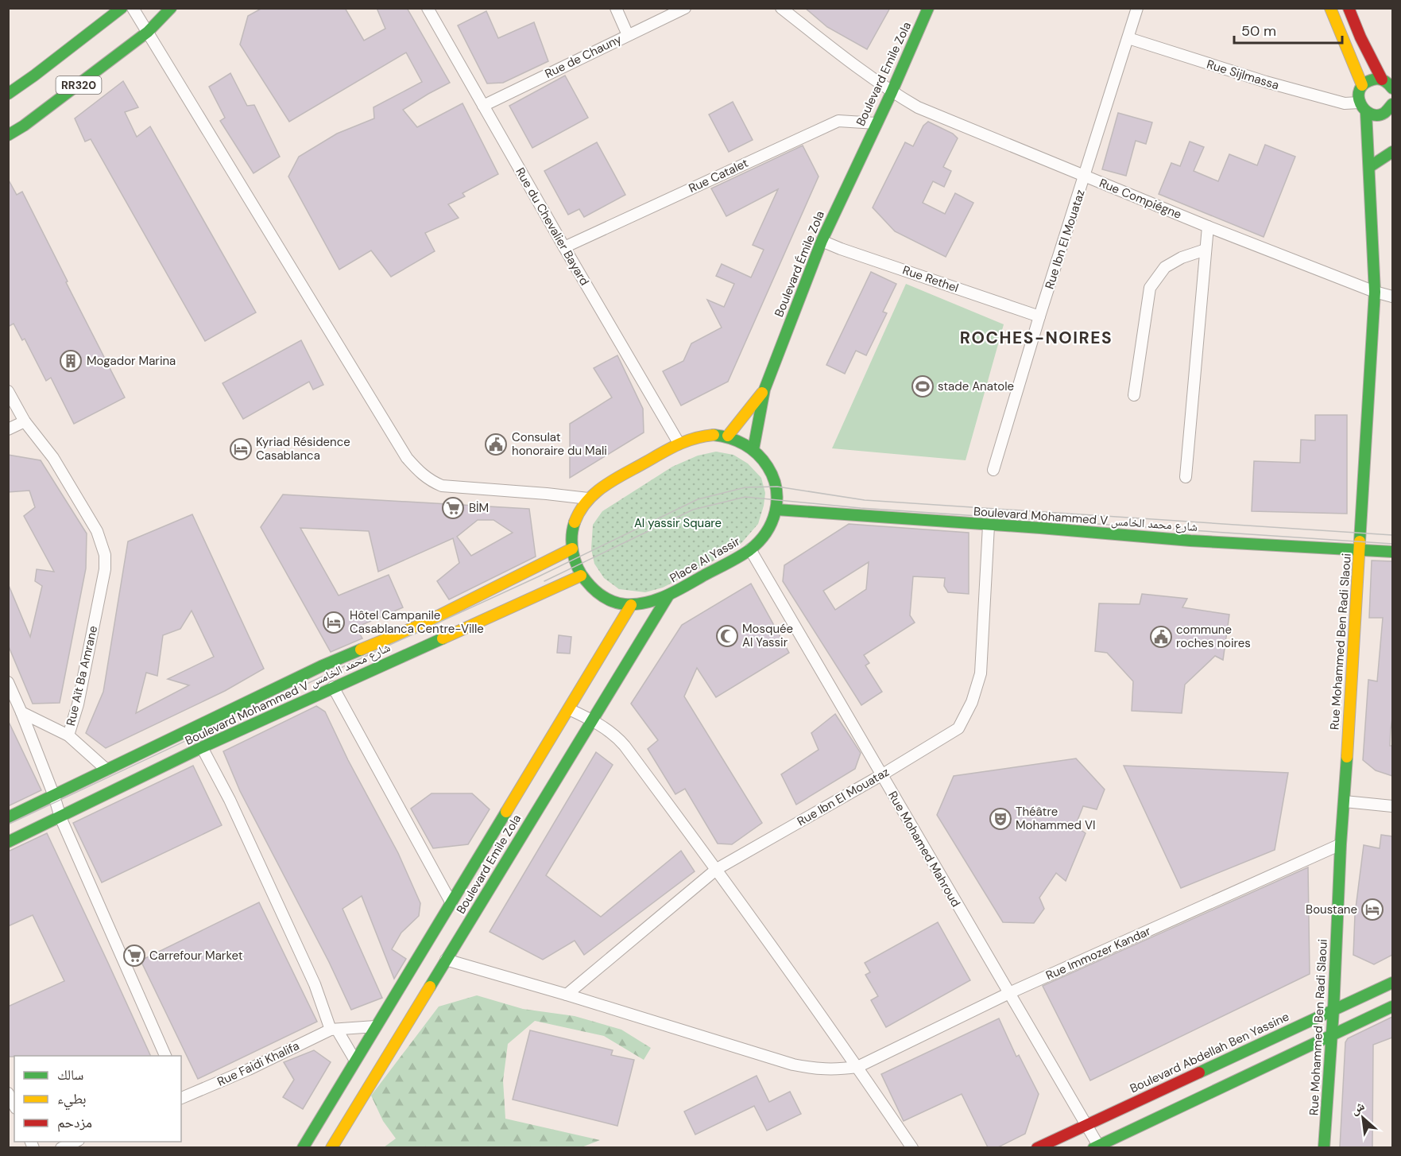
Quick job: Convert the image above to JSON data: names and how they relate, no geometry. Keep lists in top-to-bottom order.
{
  "streets": {
    "street": [
      "Rue de Chauny",
      "Boulevard Emile Zola",
      "Rue Sijlmassa",
      "RR320",
      "Rue Catalet",
      "Rue Compiégne",
      "Rue du Chevalier Bayard",
      "Rue Ibn El Mouataz",
      "Boulevard Émile Zola",
      "Rue Rethel",
      "Boulevard Mohammed V شارع محمد الخامس",
      "Place Al Yassir",
      "Rue Mohammed Ben Radi Slaoui",
      "Rue Aït Ba Amrane",
      "Rue Mohamed Mahroud",
      "Rue Immozer Kandar",
      "Boulevard Abdellah Ben Yassine",
      "Rue Faidi Khalifa"
    ]
  },
  "crossings": [
    ["Rue de Chauny", "Rue du Chevalier Bayard"],
    ["Boulevard Emile Zola", "Rue Catalet"],
    ["Boulevard Emile Zola", "Rue Compiégne"],
    ["Boulevard Emile Zola", "Boulevard Émile Zola"],
    ["Boulevard Emile Zola", "Place Al Yassir"],
    ["Boulevard Emile Zola", "Rue Immozer Kandar"],
    ["Boulevard Emile Zola", "Rue Faidi Khalifa"],
    ["Rue Sijlmassa", "Rue Ibn El Mouataz"],
    ["Rue Catalet", "Rue du Chevalier Bayard"],
    ["Rue Compiégne", "Rue Ibn El Mouataz"],
    ["Rue Compiégne", "Rue Mohammed Ben Radi Slaoui"],
    ["Rue du Chevalier Bayard", "Place Al Yassir"],
    ["Rue Ibn El Mouataz", "Rue Rethel"],
    ["Rue Ibn El Mouataz", "Boulevard Mohammed V شارع محمد الخامس"],
    ["Rue Ibn El Mouataz", "Rue Mohamed Mahroud"],
    ["Rue Ibn El Mouataz", "Rue Immozer Kandar"],
    ["Boulevard Émile Zola", "Rue Rethel"],
    ["Boulevard Émile Zola", "Place Al Yassir"],
    ["Boulevard Mohammed V شارع محمد الخامس", "Place Al Yassir"],
    ["Boulevard Mohammed V شارع محمد الخامس", "Rue Mohammed Ben Radi Slaoui"],
    ["Place Al Yassir", "Rue Mohamed Mahroud"],
    ["Rue Mohammed Ben Radi Slaoui", "Rue Immozer Kandar"],
    ["Rue Mohammed Ben Radi Slaoui", "Boulevard Abdellah Ben Yassine"],
    ["Rue Mohamed Mahroud", "Rue Immozer Kandar"],
    ["Rue Mohamed Mahroud", "Boulevard Abdellah Ben Yassine"]
  ],
  "districts": ["ROCHES-NOIRES"],
  "parks": ["Al yassir Square"],
  "places": {
    "building": ["Mogador Marina"],
    "sports": ["stade Anatole"],
    "public building": ["Consulat honoraire du Mali", "commune roches noires"],
    "hotel": ["Kyriad Résidence Casablanca", "Hôtel Campanile Casablanca Centre-Ville", "Boustane"],
    "supermarket": ["BİM", "Carrefour Market"],
    "mosque": ["Mosquée Al Yassir"],
    "theatre": ["Théâtre Mohammed VI"]
  },
  "legend": ["سالك", "بطيء", "مزدحم"],
  "scale_bar": "50 m",
  "north": "top left"
}
